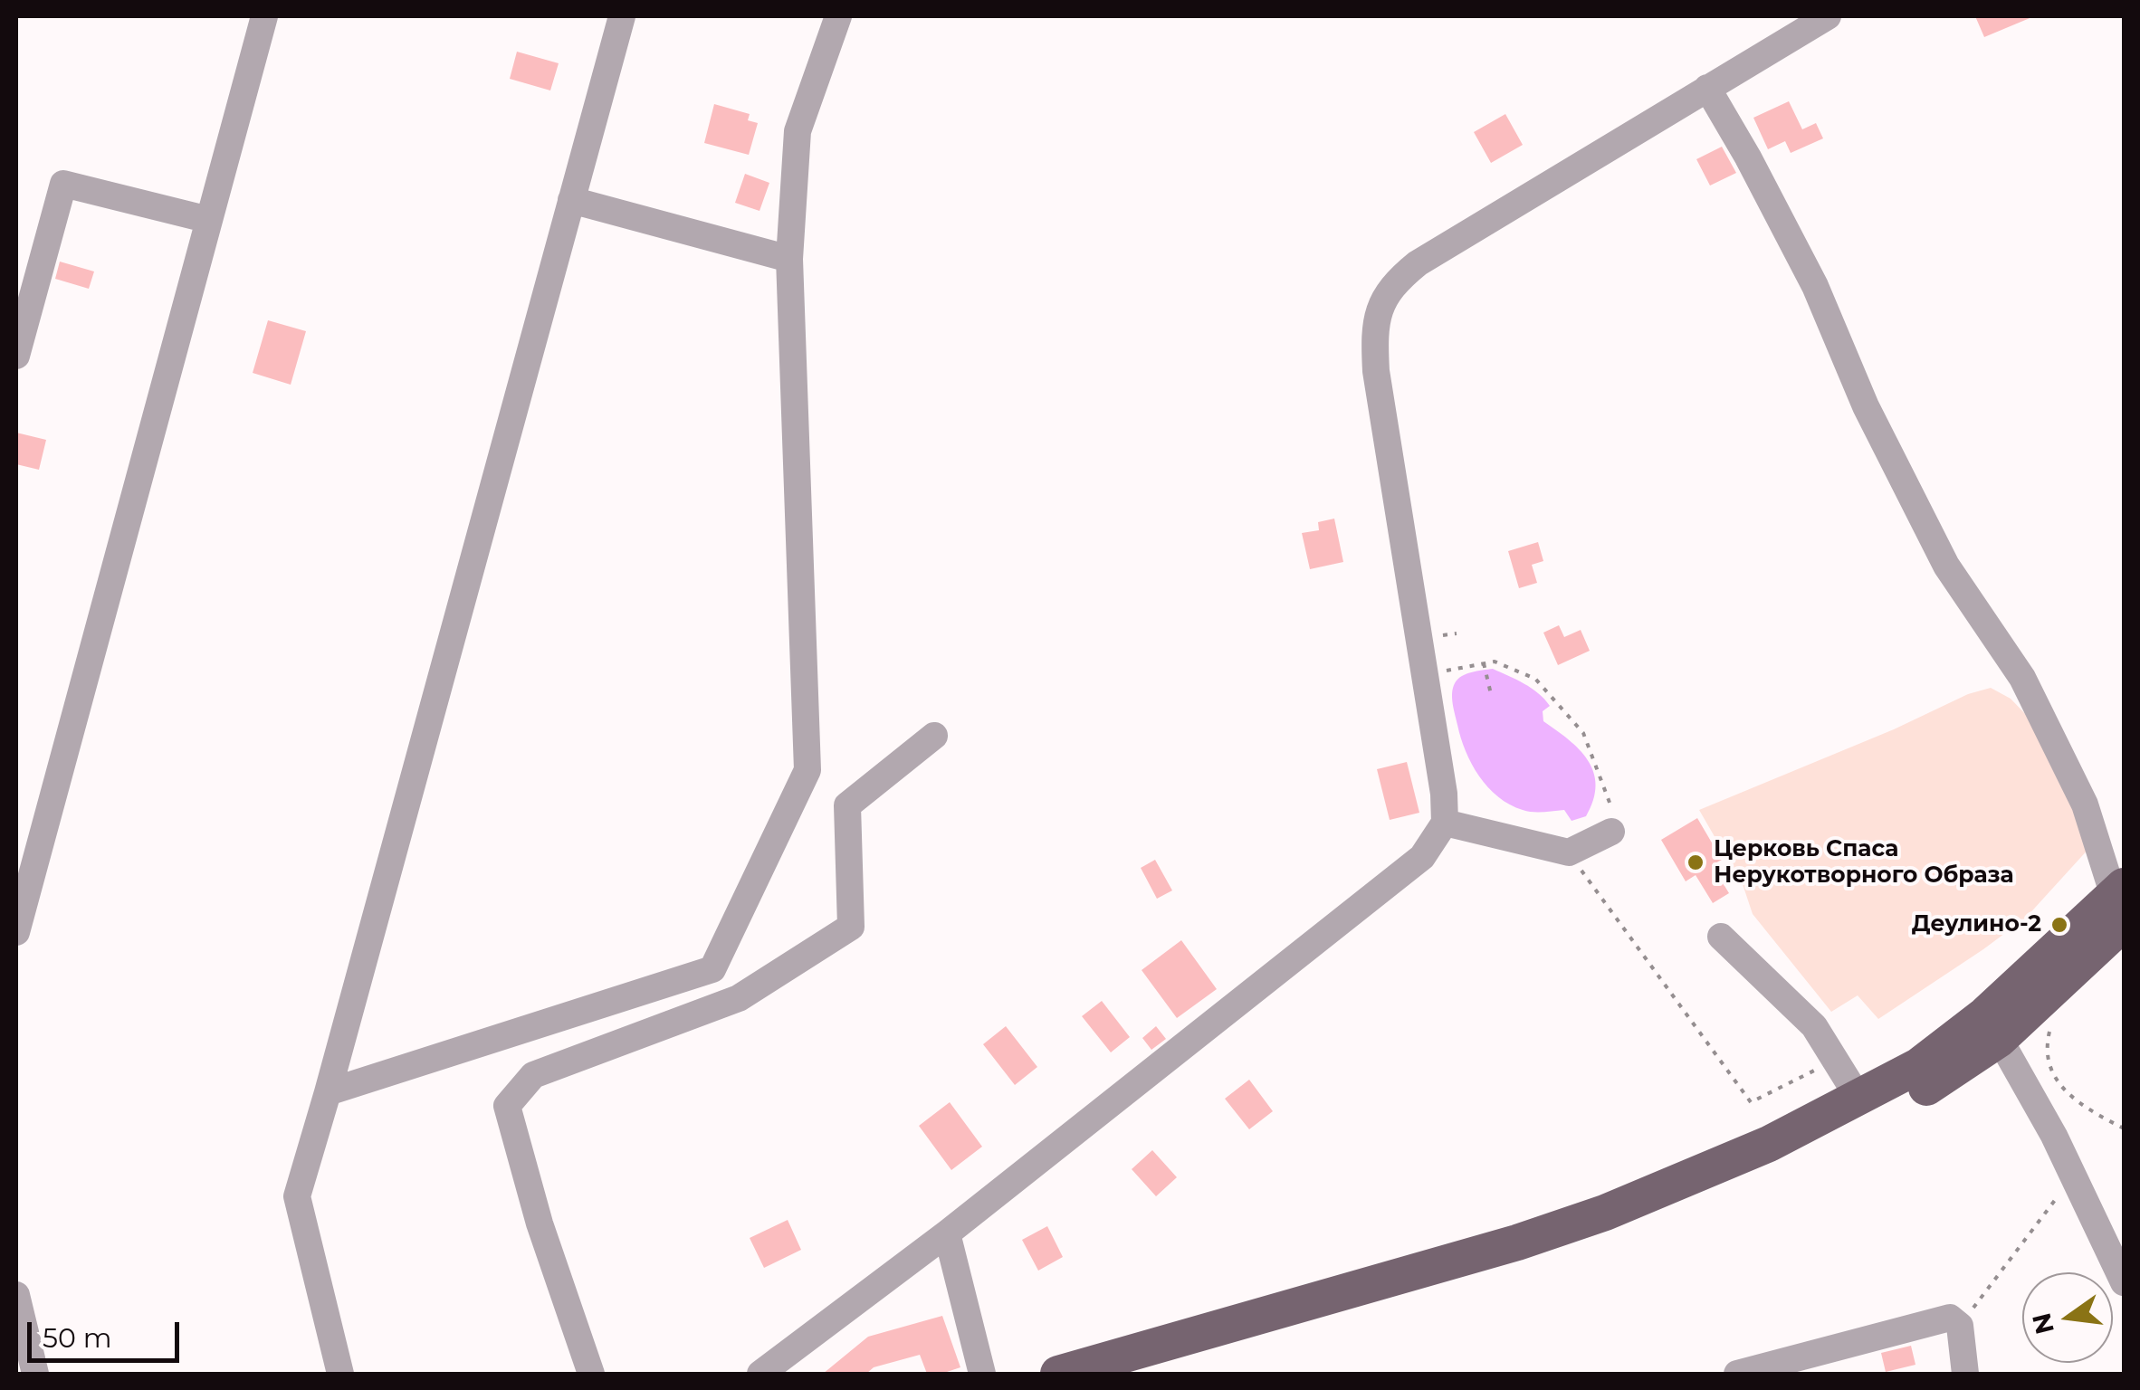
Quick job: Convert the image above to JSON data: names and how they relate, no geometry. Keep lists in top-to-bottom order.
{
  "places": ["Церковь Спаса Нерукотворного Образа", "Деулино-2"],
  "scale_bar": "50 m",
  "north": "left"
}
